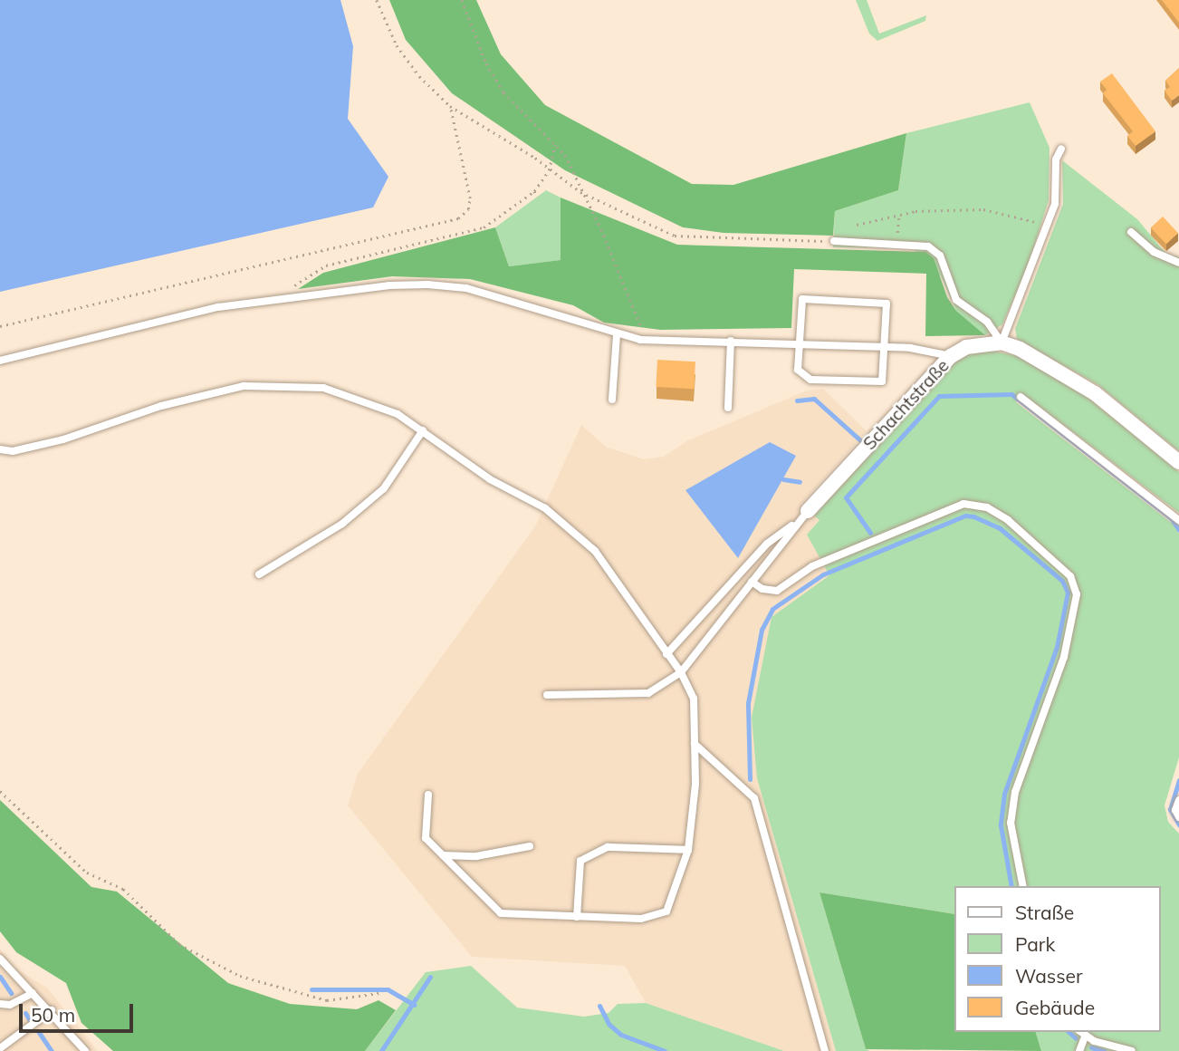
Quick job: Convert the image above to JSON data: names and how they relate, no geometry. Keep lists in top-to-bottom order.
{
  "streets": {
    "street": ["Schachtstraße"]
  },
  "legend": [
    "Straße",
    "Park",
    "Wasser",
    "Gebäude"
  ],
  "scale_bar": "50 m"
}
